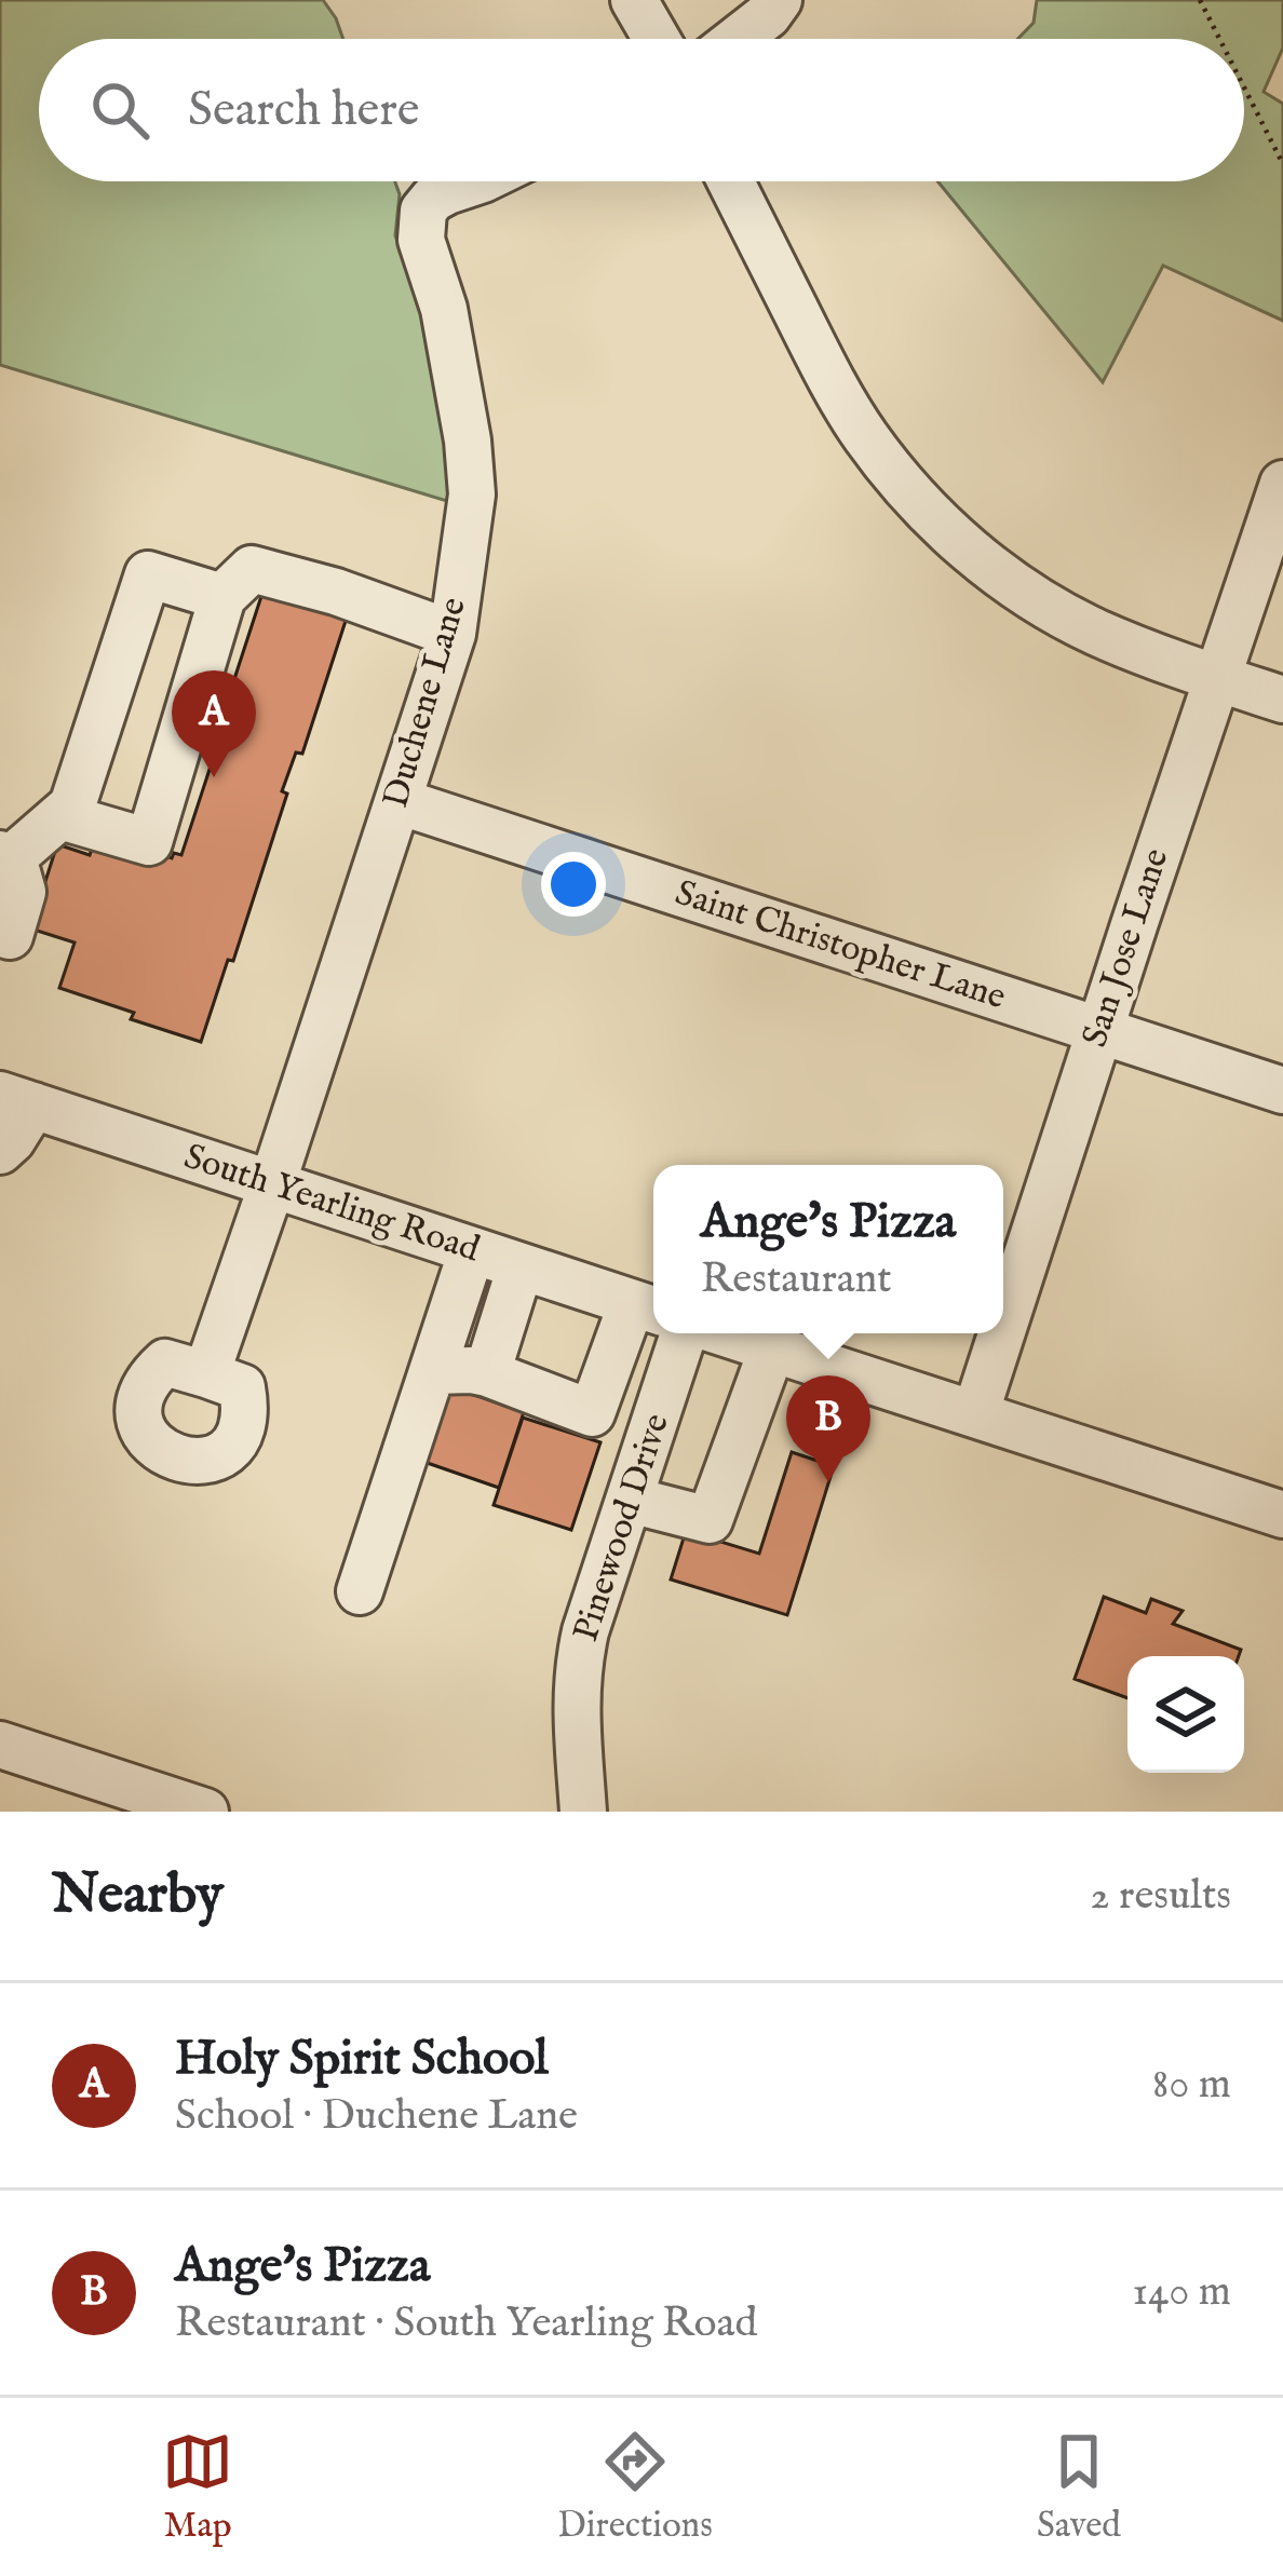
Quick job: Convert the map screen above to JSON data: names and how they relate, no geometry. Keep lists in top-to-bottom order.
{
  "streets": {
    "street": [
      "Duchene Lane",
      "Saint Christopher Lane",
      "San Jose Lane",
      "South Yearling Road",
      "Pinewood Drive"
    ]
  },
  "crossings": [
    ["Duchene Lane", "Saint Christopher Lane"],
    ["Duchene Lane", "South Yearling Road"],
    ["Saint Christopher Lane", "San Jose Lane"]
  ],
  "page": {
    "search": "Search here",
    "pins": ["A", "B"],
    "popup": ["Ange's Pizza", "Restaurant"],
    "heading": ["Nearby", "2 results"],
    "list": [
      {
        "mark": "A",
        "name": "Holy Spirit School",
        "note": "School · Duchene Lane",
        "value": "80 m"
      },
      {
        "mark": "B",
        "name": "Ange's Pizza",
        "note": "Restaurant · South Yearling Road",
        "value": "140 m"
      }
    ],
    "nav": ["Map", "Directions", "Saved"]
  }
}
